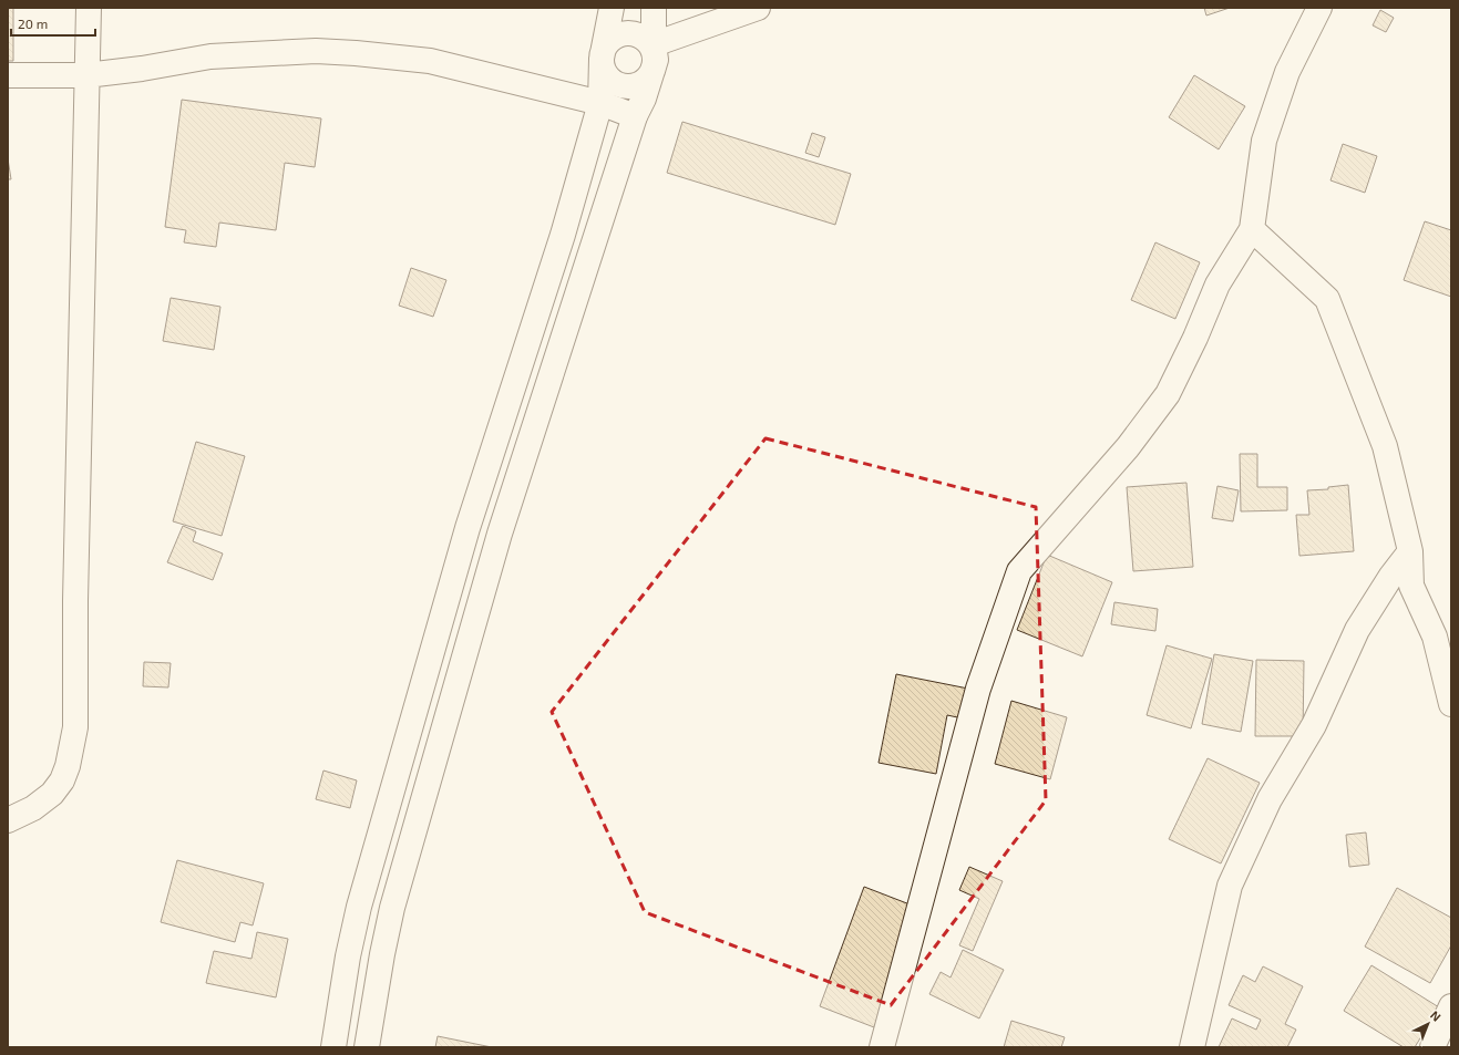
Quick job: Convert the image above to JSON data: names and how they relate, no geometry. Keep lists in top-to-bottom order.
{
  "scale_bar": "20 m",
  "north": "top right"
}
